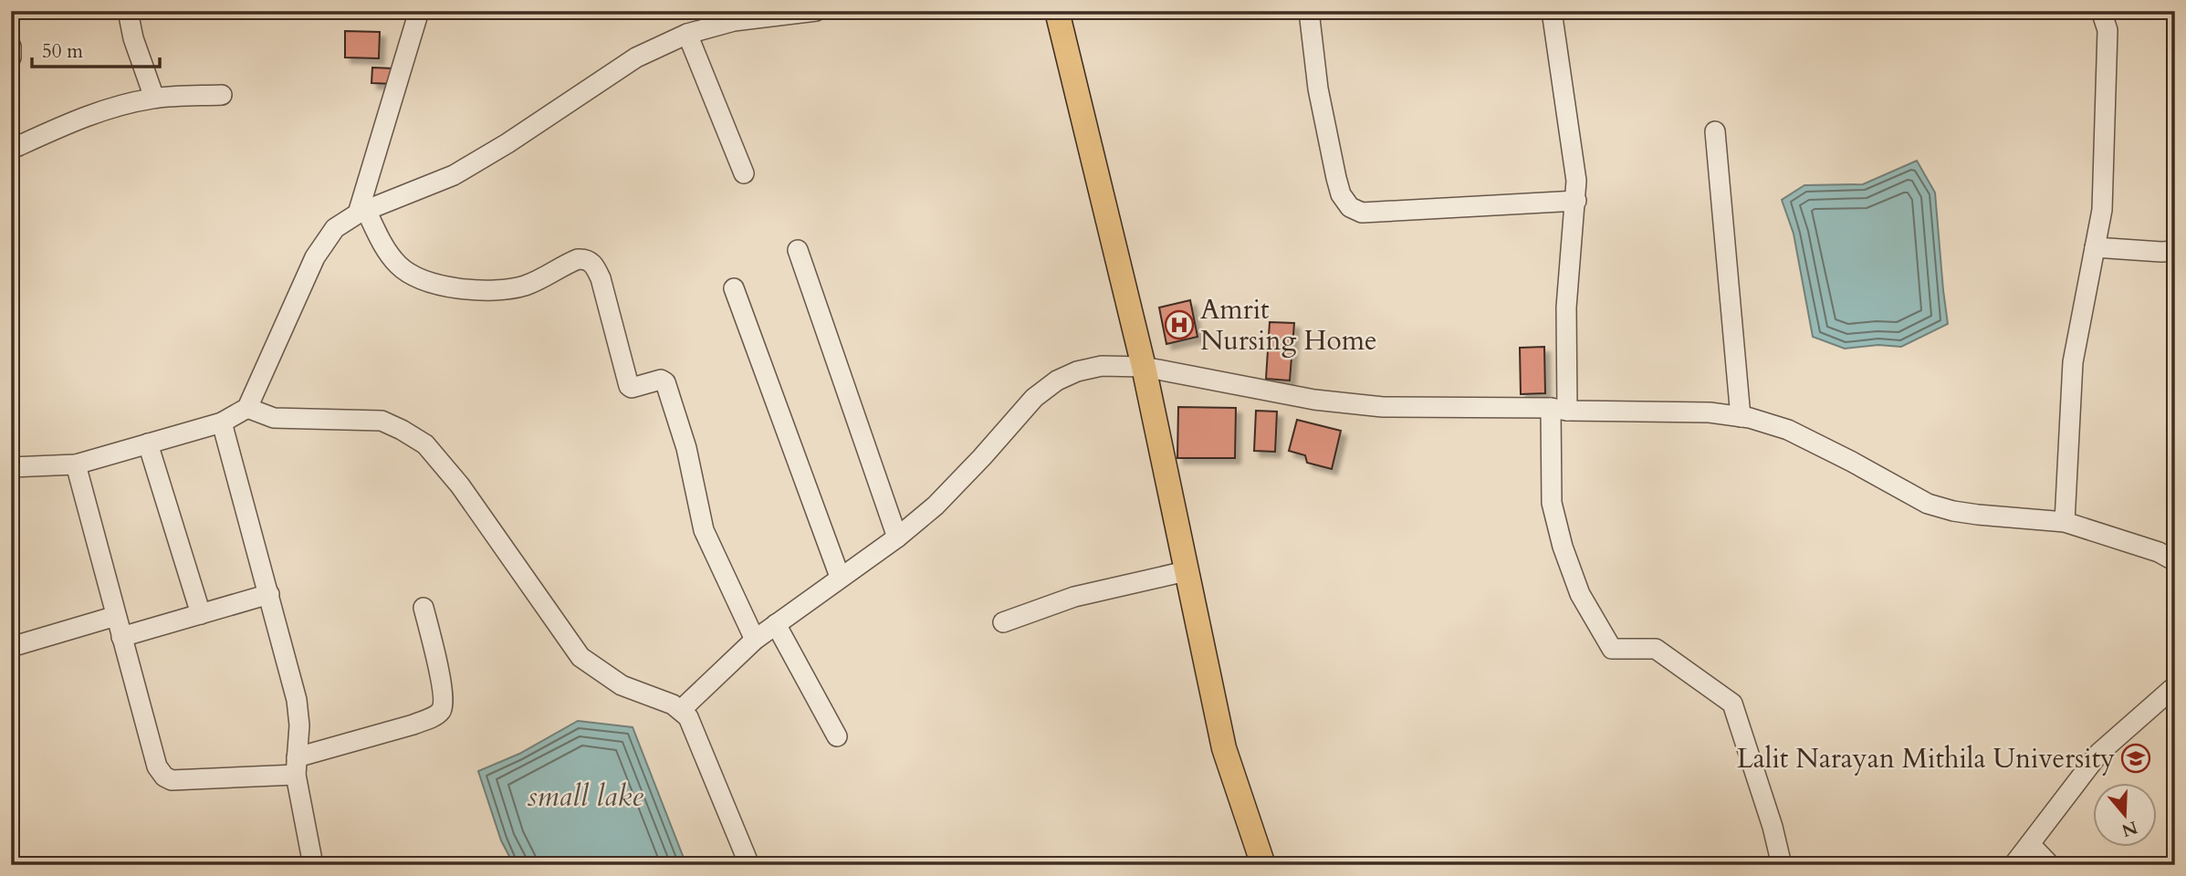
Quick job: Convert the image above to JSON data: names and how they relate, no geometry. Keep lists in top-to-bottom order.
{
  "water": ["small lake"],
  "places": {
    "hospital": ["Amrit Nursing Home"],
    "school or university": ["Lalit Narayan Mithila University"]
  },
  "scale_bar": "50 m",
  "north": "bottom"
}
